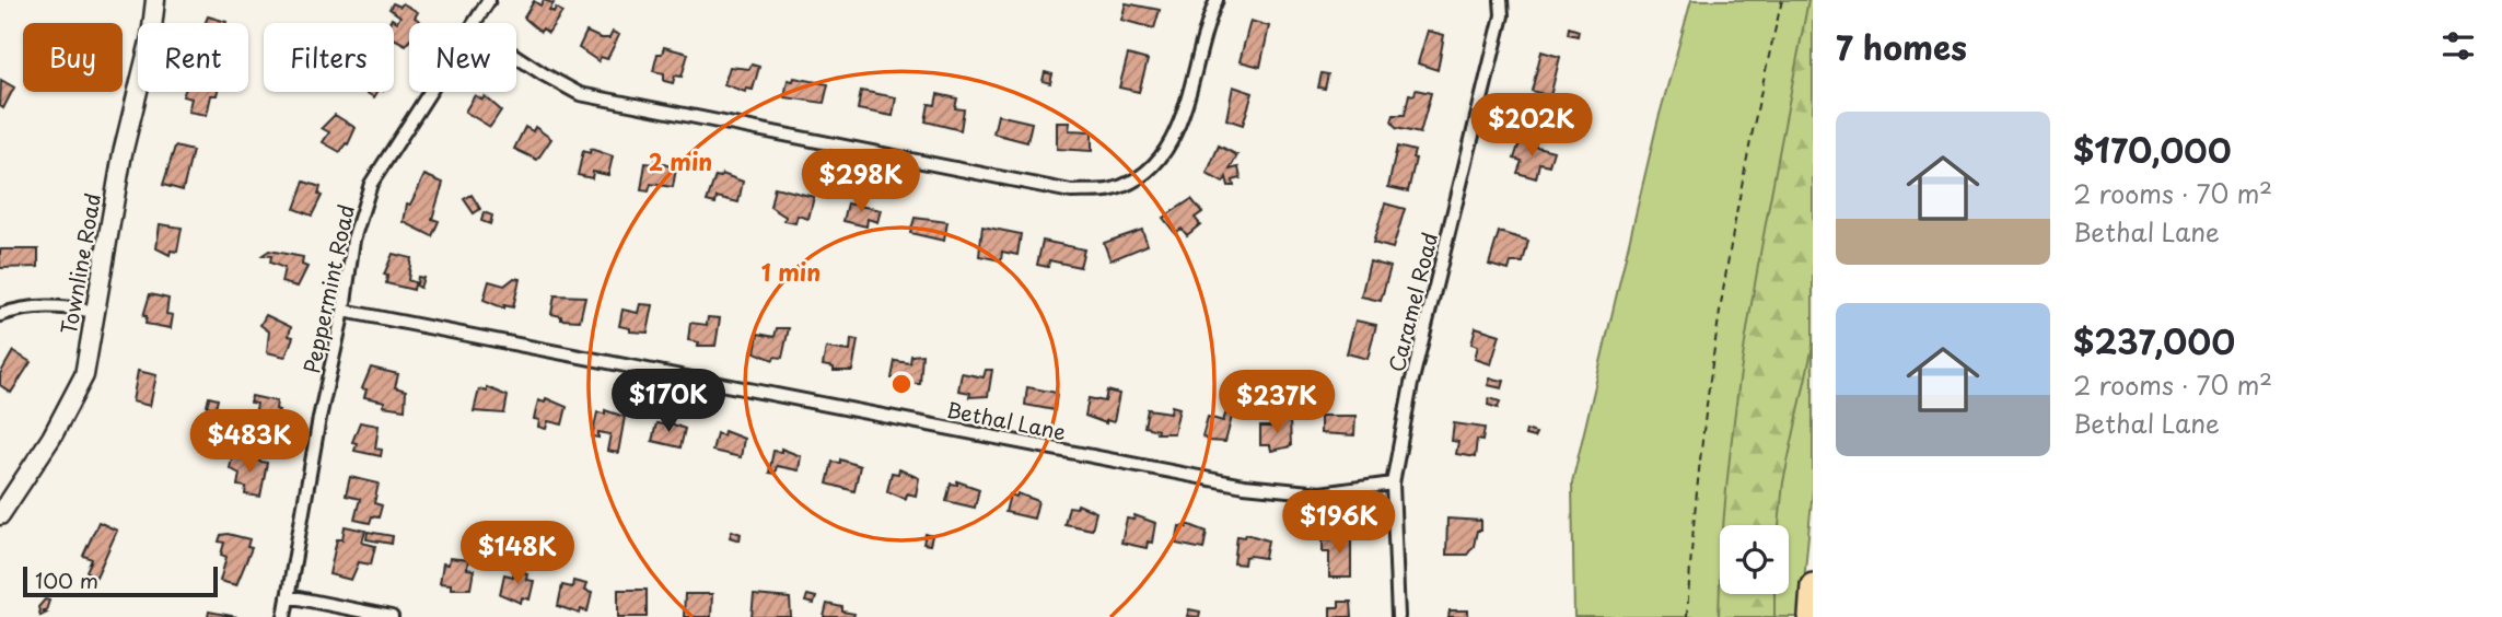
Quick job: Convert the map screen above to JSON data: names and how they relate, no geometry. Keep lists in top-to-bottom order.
{
  "streets": {
    "main road": ["Townline Road"],
    "street": ["Peppermint Road", "Caramel Road", "Bethal Lane"]
  },
  "crossings": [
    ["Peppermint Road", "Bethal Lane"],
    ["Caramel Road", "Bethal Lane"]
  ],
  "scale_bar": "100 m",
  "page": {
    "heading": "7 homes",
    "chip": [
      "Buy",
      "Rent",
      "Filters",
      "New"
    ],
    "list": [
      {
        "name": "$170,000",
        "note": "2 rooms · 70 m² · Bethal Lane"
      },
      {
        "name": "$237,000",
        "note": "2 rooms · 70 m² · Bethal Lane"
      }
    ],
    "price": [
      "$202K",
      "$298K",
      "$170K",
      "$237K",
      "$483K",
      "$196K",
      "$148K"
    ],
    "scale": "100 m"
  },
  "rings": ["2 min", "1 min"]
}
